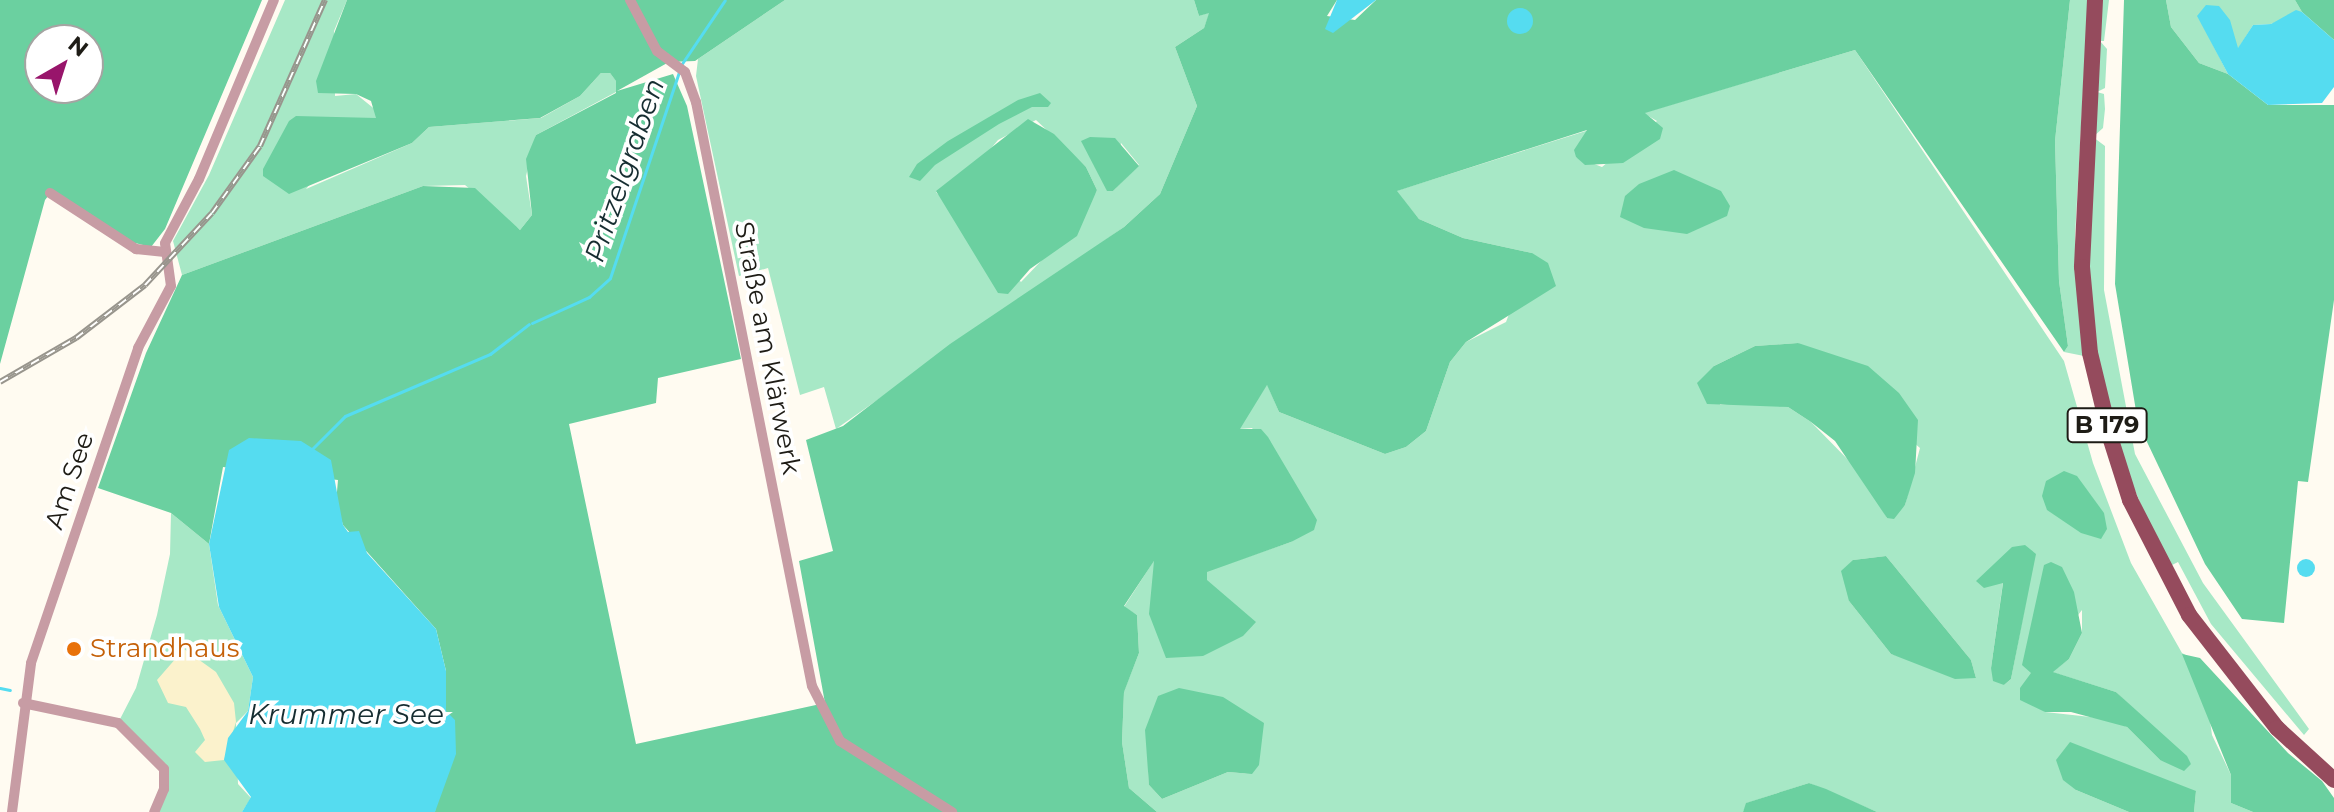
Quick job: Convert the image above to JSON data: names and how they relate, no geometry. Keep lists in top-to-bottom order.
{
  "streets": {
    "main road": ["B 179"],
    "street": ["Straße am Klärwerk", "Am See"]
  },
  "water": ["Pritzelgraben", "Krummer See"],
  "places": ["Strandhaus"],
  "north": "top right"
}
